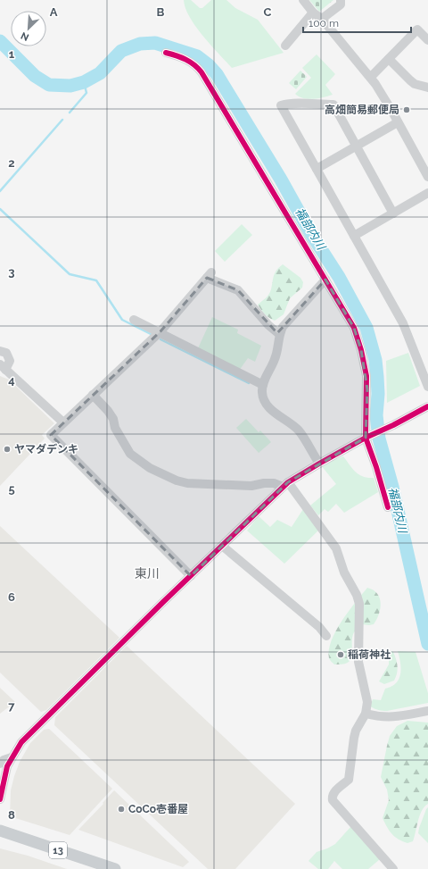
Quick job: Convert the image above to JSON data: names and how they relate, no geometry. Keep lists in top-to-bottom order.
{
  "streets": {
    "main road": ["13"]
  },
  "districts": ["東川"],
  "water": ["福部内川"],
  "places": [
    "高畑簡易郵便局",
    "ヤマダデンキ",
    "稲荷神社",
    "CoCo壱番屋"
  ],
  "scale_bar": "100 m",
  "north": "bottom left",
  "grid": {
    "columns": ["A", "B", "C"],
    "rows": [
      "1",
      "2",
      "3",
      "4",
      "5",
      "6",
      "7",
      "8"
    ]
  }
}
